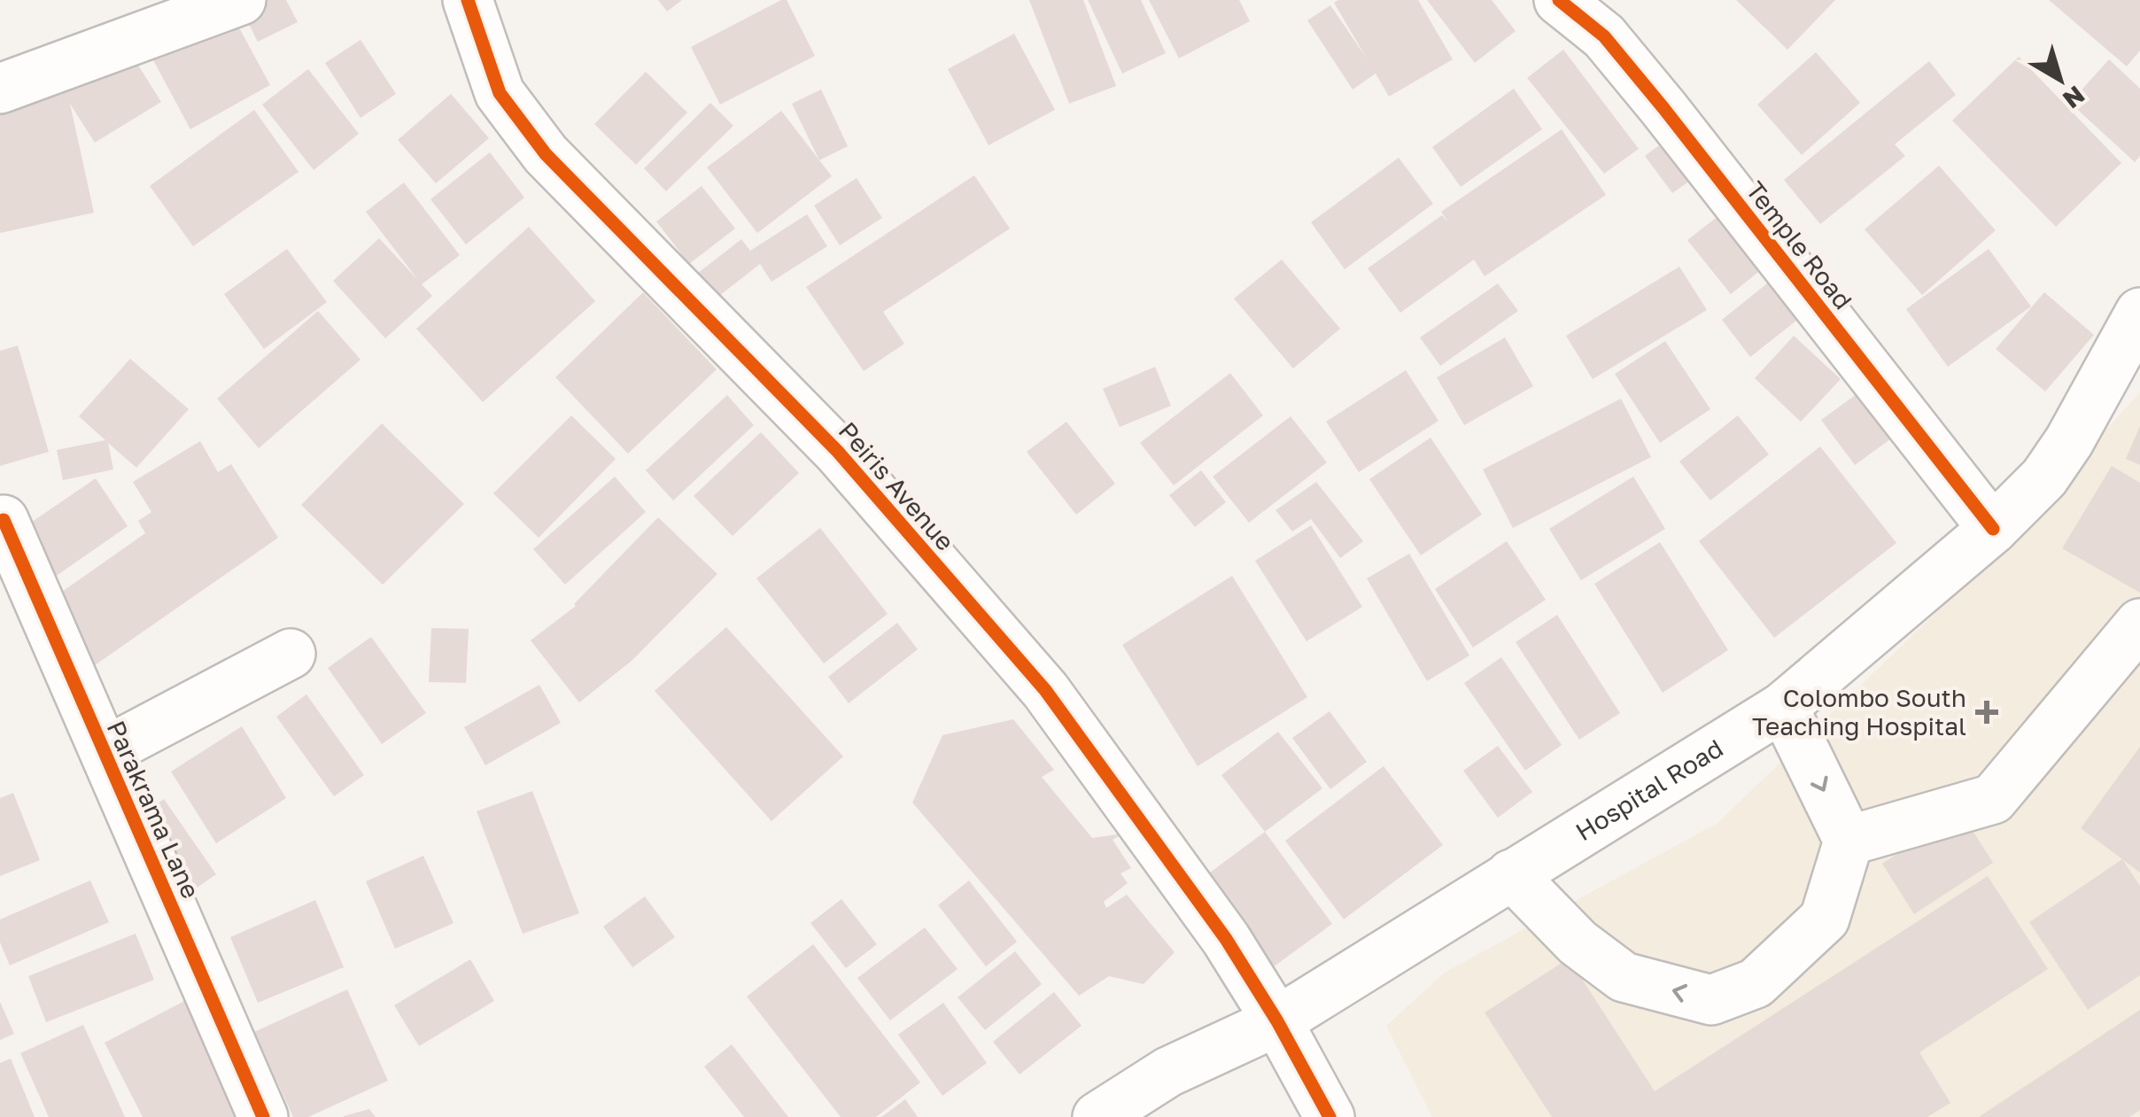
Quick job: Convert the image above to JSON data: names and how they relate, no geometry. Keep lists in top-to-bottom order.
{
  "streets": {
    "street": [
      "Temple Road",
      "Peiris Avenue",
      "Hospital Road",
      "Parakrama Lane"
    ]
  },
  "crossings": [
    ["Temple Road", "Hospital Road"],
    ["Peiris Avenue", "Hospital Road"]
  ],
  "places": {
    "health": ["Colombo South Teaching Hospital"]
  },
  "north": "bottom right"
}
